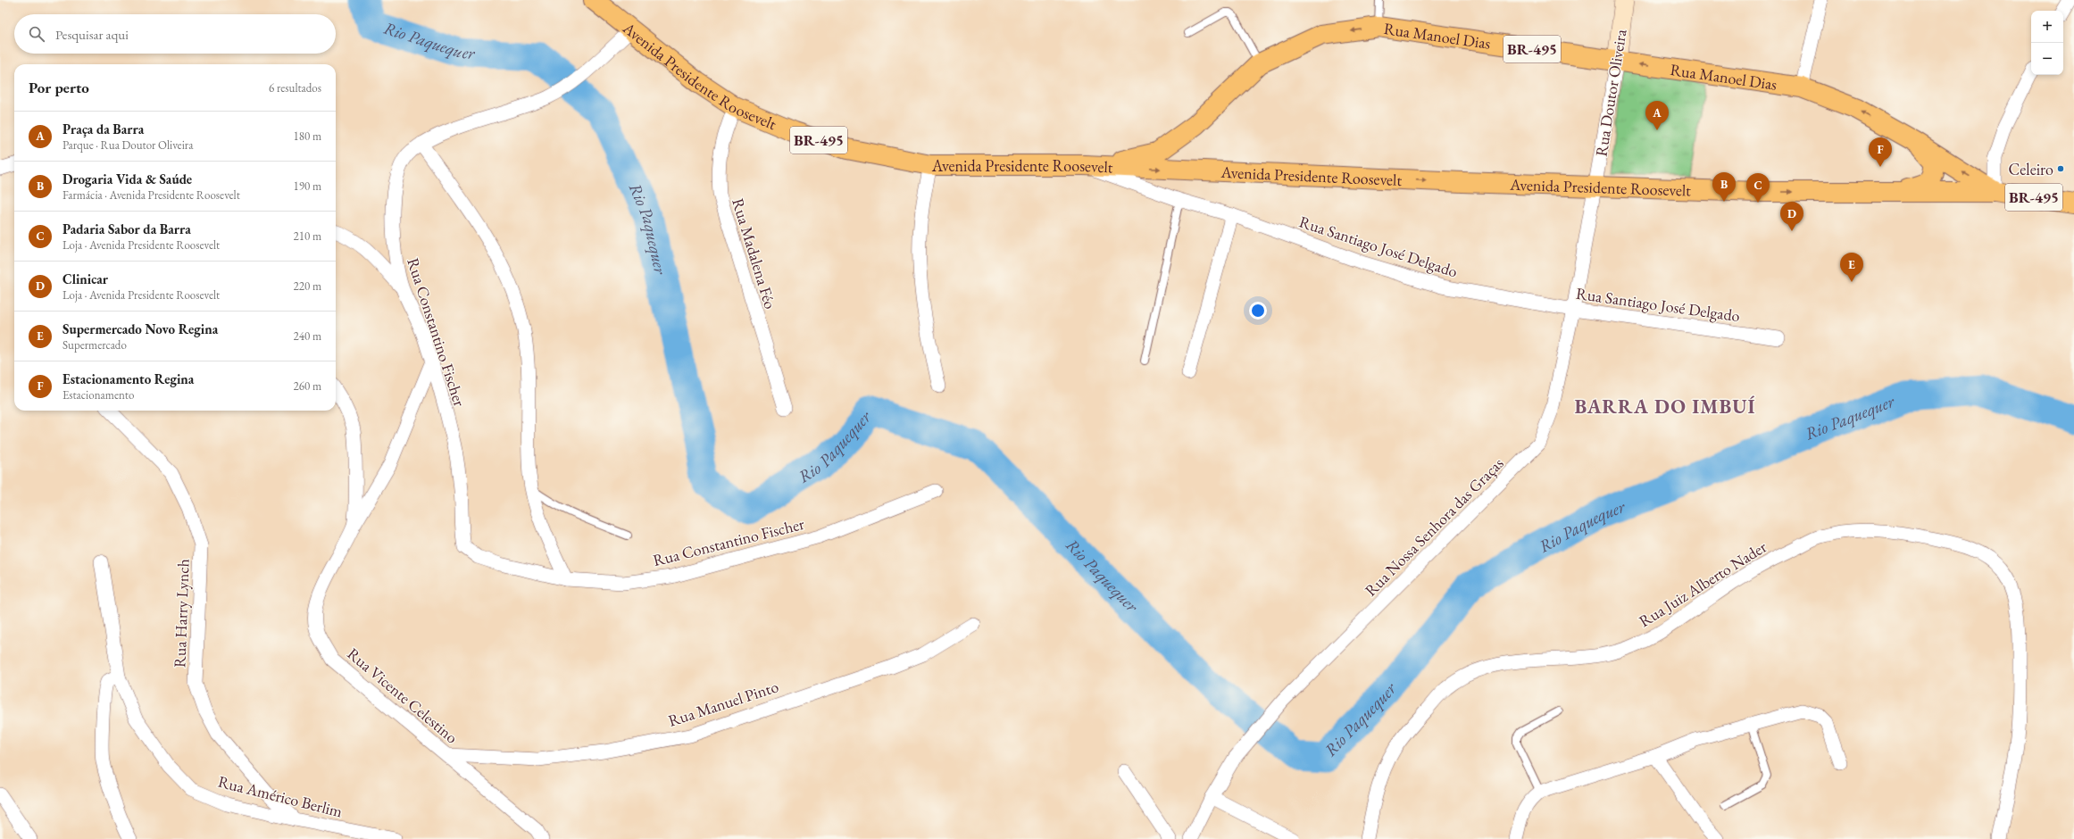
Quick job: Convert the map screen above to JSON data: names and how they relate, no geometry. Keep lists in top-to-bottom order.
{
  "streets": {
    "main road": [
      "Rua Manoel Dias",
      "BR-495",
      "Avenida Presidente Roosevelt",
      "Rua Doutor Oliveira"
    ],
    "street": [
      "Rua Santiago José Delgado",
      "Rua Madalena Féo",
      "Rua Constantino Fischer",
      "Rua Nossa Senhora das Graças",
      "Rua Juiz Alberto Nader",
      "Rua Harry Lynch",
      "Rua Vicente Celestino",
      "Rua Manuel Pinto",
      "Rua Américo Berlim"
    ]
  },
  "crossings": [
    ["Rua Manoel Dias", "Avenida Presidente Roosevelt"],
    ["Rua Manoel Dias", "Rua Doutor Oliveira"],
    ["Rua Manoel Dias", "Rua Santiago José Delgado"],
    ["Avenida Presidente Roosevelt", "Rua Doutor Oliveira"],
    ["Avenida Presidente Roosevelt", "Rua Santiago José Delgado"],
    ["Avenida Presidente Roosevelt", "Rua Madalena Féo"],
    ["Avenida Presidente Roosevelt", "Rua Constantino Fischer"],
    ["Avenida Presidente Roosevelt", "Rua Nossa Senhora das Graças"],
    ["Rua Doutor Oliveira", "Rua Nossa Senhora das Graças"],
    ["Rua Santiago José Delgado", "Rua Nossa Senhora das Graças"],
    ["Rua Constantino Fischer", "Rua Vicente Celestino"],
    ["Rua Harry Lynch", "Rua Américo Berlim"],
    ["Rua Vicente Celestino", "Rua Manuel Pinto"]
  ],
  "one_way": ["Rua Manoel Dias", "Avenida Presidente Roosevelt"],
  "districts": ["BARRA DO IMBUÍ"],
  "water": ["Rio Paquequer"],
  "places": ["Celeiro"],
  "page": {
    "map_buttons": ["+", "−"],
    "search": "Pesquisar aqui",
    "heading": ["Por perto", "6 resultados"],
    "pins": [
      "A",
      "F",
      "B",
      "C",
      "D",
      "E"
    ],
    "list": [
      {
        "mark": "A",
        "name": "Praça da Barra",
        "note": "Parque · Rua Doutor Oliveira",
        "value": "180 m"
      },
      {
        "mark": "B",
        "name": "Drogaria Vida & Saúde",
        "note": "Farmácia · Avenida Presidente Roosevelt",
        "value": "190 m"
      },
      {
        "mark": "C",
        "name": "Padaria Sabor da Barra",
        "note": "Loja · Avenida Presidente Roosevelt",
        "value": "210 m"
      },
      {
        "mark": "D",
        "name": "Clinicar",
        "note": "Loja · Avenida Presidente Roosevelt",
        "value": "220 m"
      },
      {
        "mark": "E",
        "name": "Supermercado Novo Regina",
        "note": "Supermercado",
        "value": "240 m"
      },
      {
        "mark": "F",
        "name": "Estacionamento Regina",
        "note": "Estacionamento",
        "value": "260 m"
      }
    ]
  }
}
